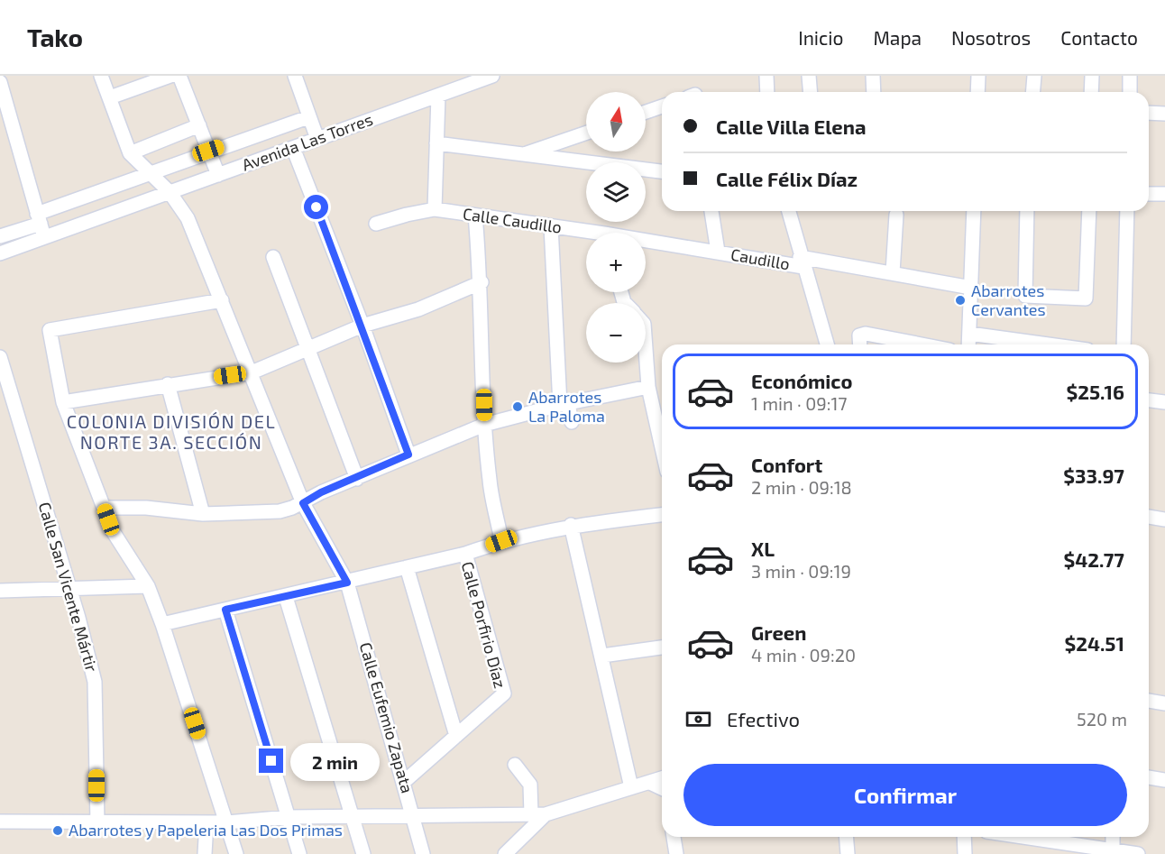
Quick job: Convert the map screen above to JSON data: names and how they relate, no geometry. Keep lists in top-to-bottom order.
{
  "streets": {
    "street": [
      "Avenida Las Torres",
      "Calle Caudillo",
      "Caudillo",
      "Calle San Vicente Mártir",
      "Calle Porfirio Díaz",
      "Calle Eufemio Zapata"
    ]
  },
  "crossings": [
    ["Avenida Las Torres", "Calle Eufemio Zapata"],
    ["Calle Caudillo", "Caudillo"],
    ["Calle Porfirio Díaz", "Calle Eufemio Zapata"]
  ],
  "districts": ["COLONIA DIVISIÓN DEL NORTE 3A. SECCIÓN"],
  "places": ["Abarrotes Cervantes", "Abarrotes La Paloma", "Abarrotes y Papeleria Las Dos Primas"],
  "north": "top",
  "page": {
    "header": "Tako",
    "nav": [
      "Inicio",
      "Mapa",
      "Nosotros",
      "Contacto"
    ],
    "map_buttons": ["+", "−"],
    "banner": ["Calle Villa Elena", "Calle Félix Díaz"],
    "list": [
      {
        "name": "Económico",
        "note": "1 min · 09:17",
        "value": "$25.16"
      },
      {
        "name": "Confort",
        "note": "2 min · 09:18",
        "value": "$33.97"
      },
      {
        "name": "XL",
        "note": "3 min · 09:19",
        "value": "$42.77"
      },
      {
        "name": "Green",
        "note": "4 min · 09:20",
        "value": "$24.51"
      }
    ],
    "pay": ["Efectivo", "520 m"],
    "bubble": "2 min",
    "buttons": "Confirmar"
  }
}
